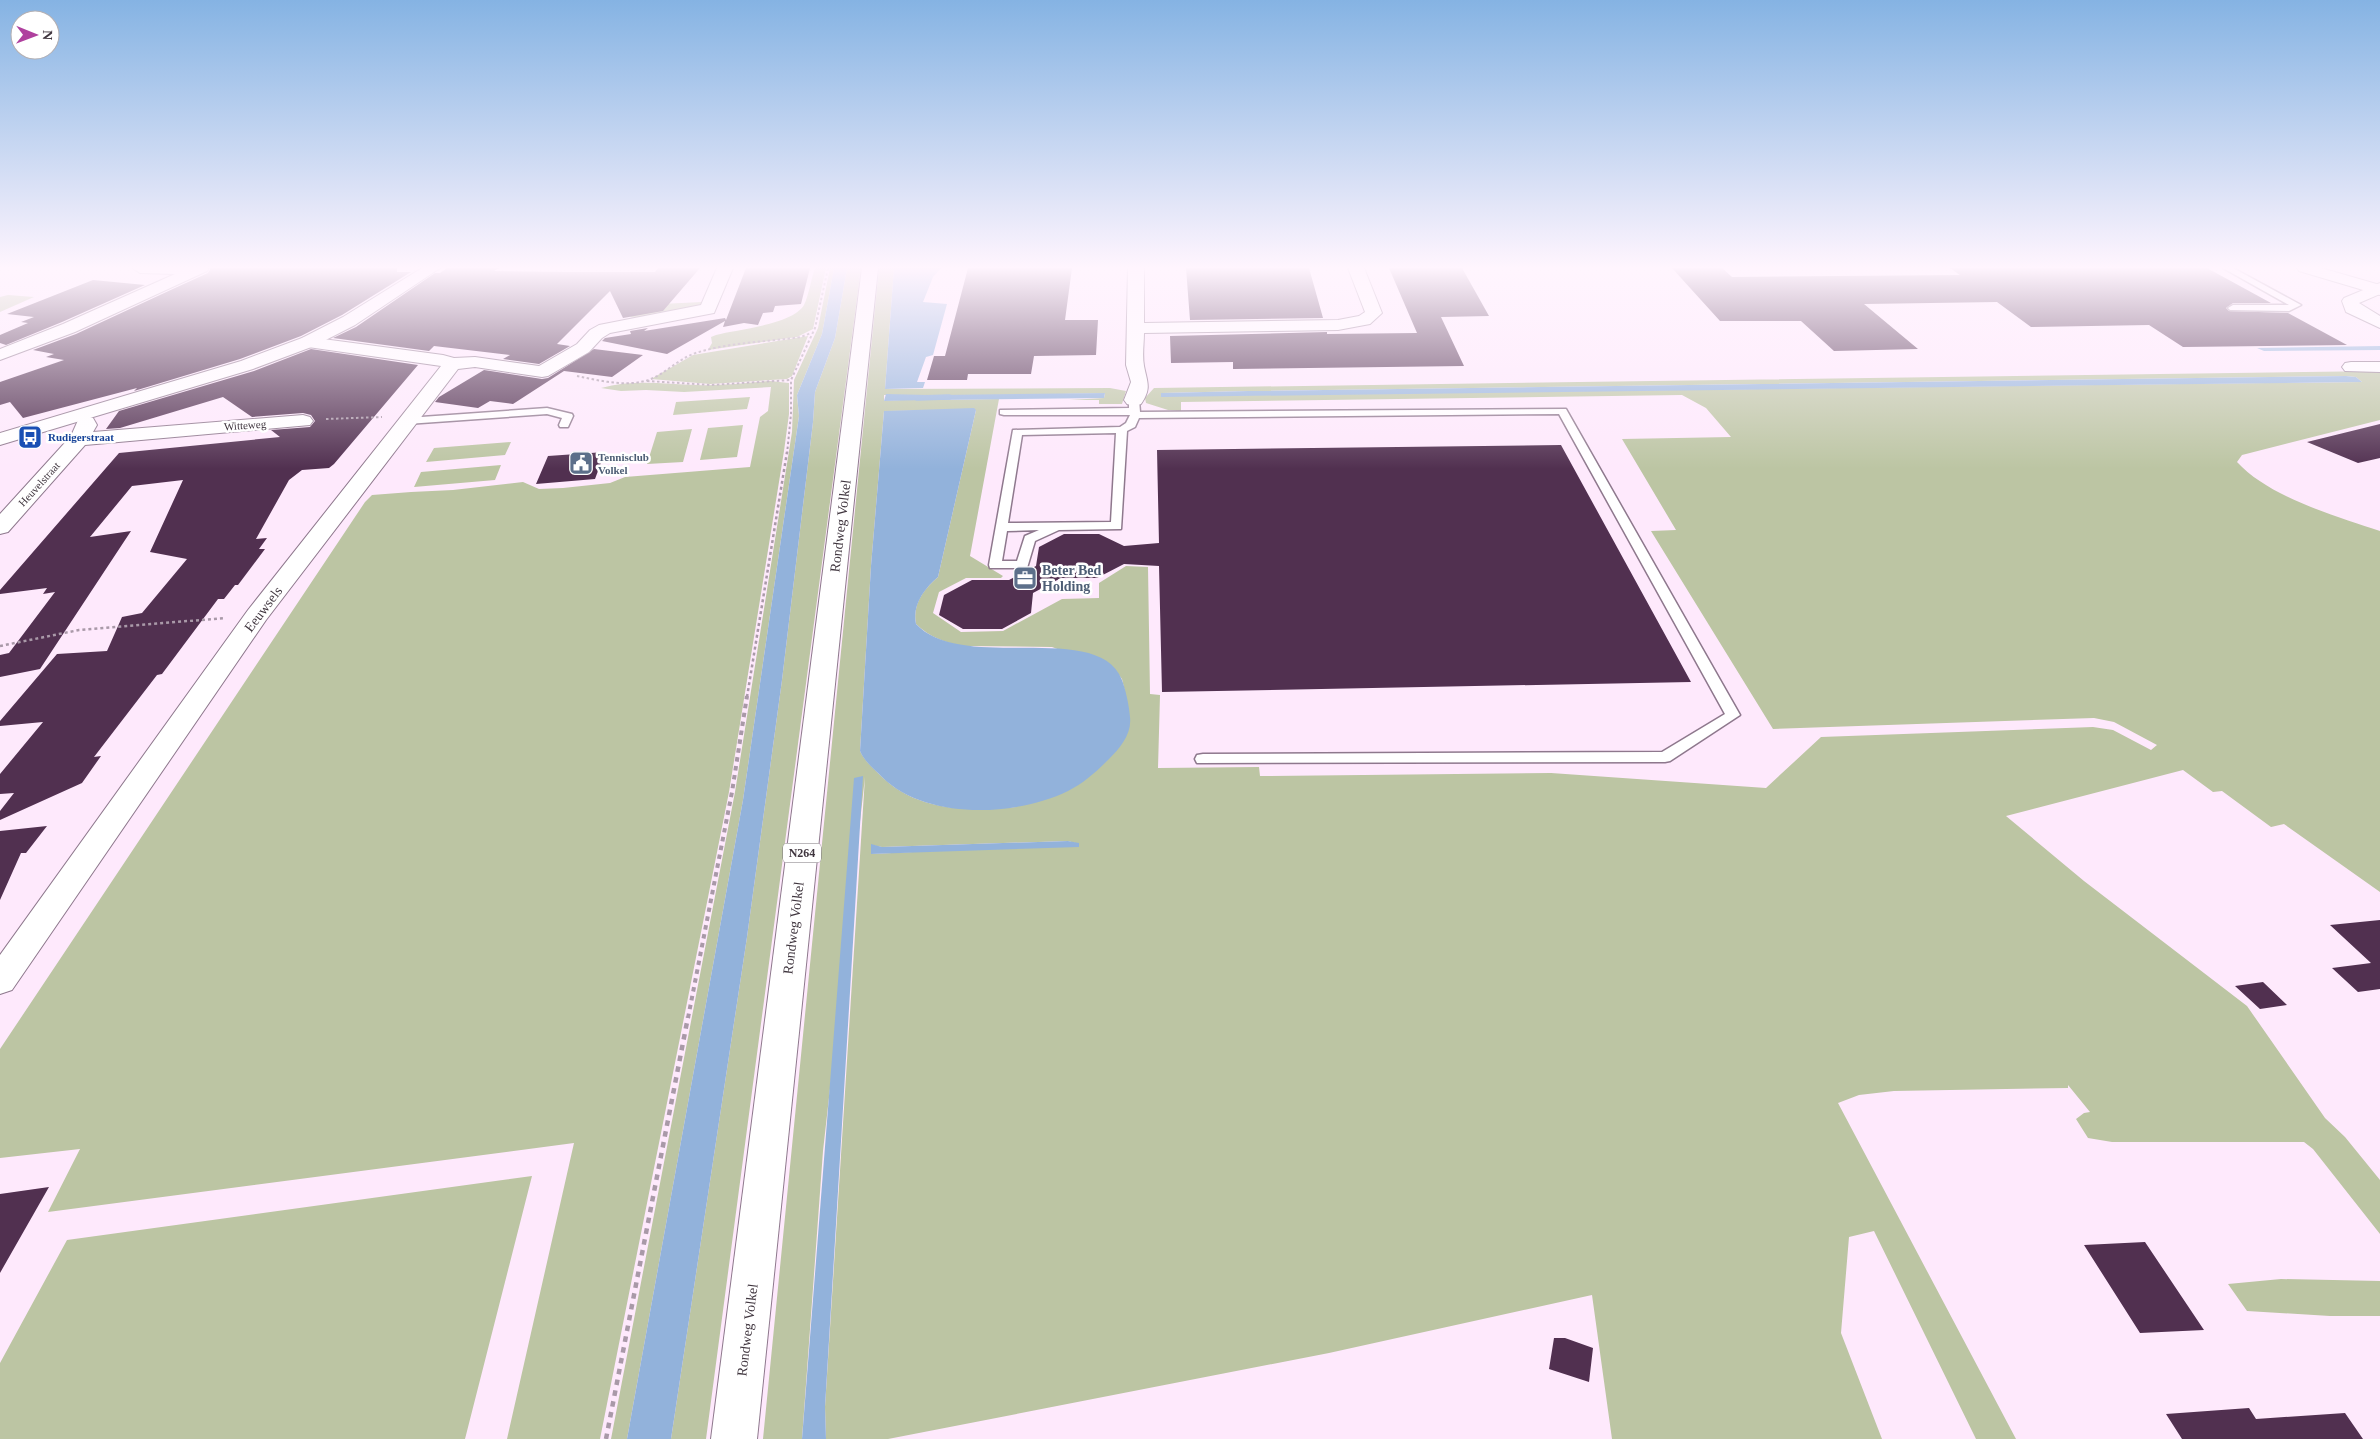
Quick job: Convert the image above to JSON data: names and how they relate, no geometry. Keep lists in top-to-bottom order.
{
  "streets": {
    "street": [
      "Witteweg",
      "Heuvelstraat",
      "Rondweg Volkel",
      "Eeuwsels",
      "N264"
    ]
  },
  "crossings": [
    ["Witteweg", "Heuvelstraat"]
  ],
  "places": {
    "bus stop": ["Rudigerstraat"],
    "public building": ["Tennisclub Volkel"],
    "office": ["Beter Bed Holding"]
  },
  "north": "right"
}
